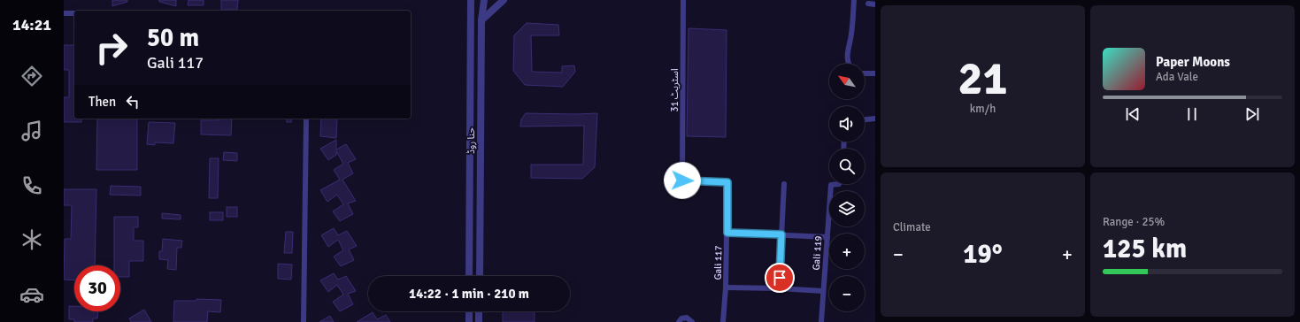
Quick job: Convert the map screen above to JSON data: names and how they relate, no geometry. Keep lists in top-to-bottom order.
{
  "streets": {
    "street": [
      "اسٹریٹ 31",
      "حنا روڈ",
      "Gali 119",
      "Gali 117"
    ]
  },
  "crossings": [
    ["اسٹریٹ 31", "Gali 117"]
  ],
  "north": "top left",
  "page": {
    "tabs": "14:21",
    "tile": [
      ["21", "km/h"],
      "Climate",
      ["Range · 25%", "125 km"]
    ],
    "turn": ["50 m", "Gali 117"],
    "song": ["Paper Moons", "Ada Vale"],
    "map_buttons": ["+", "−"],
    "then": "Then",
    "heat": ["−", "19°", "+"],
    "limit": "30",
    "trip": "14:22 · 1 min · 210 m"
  }
}
